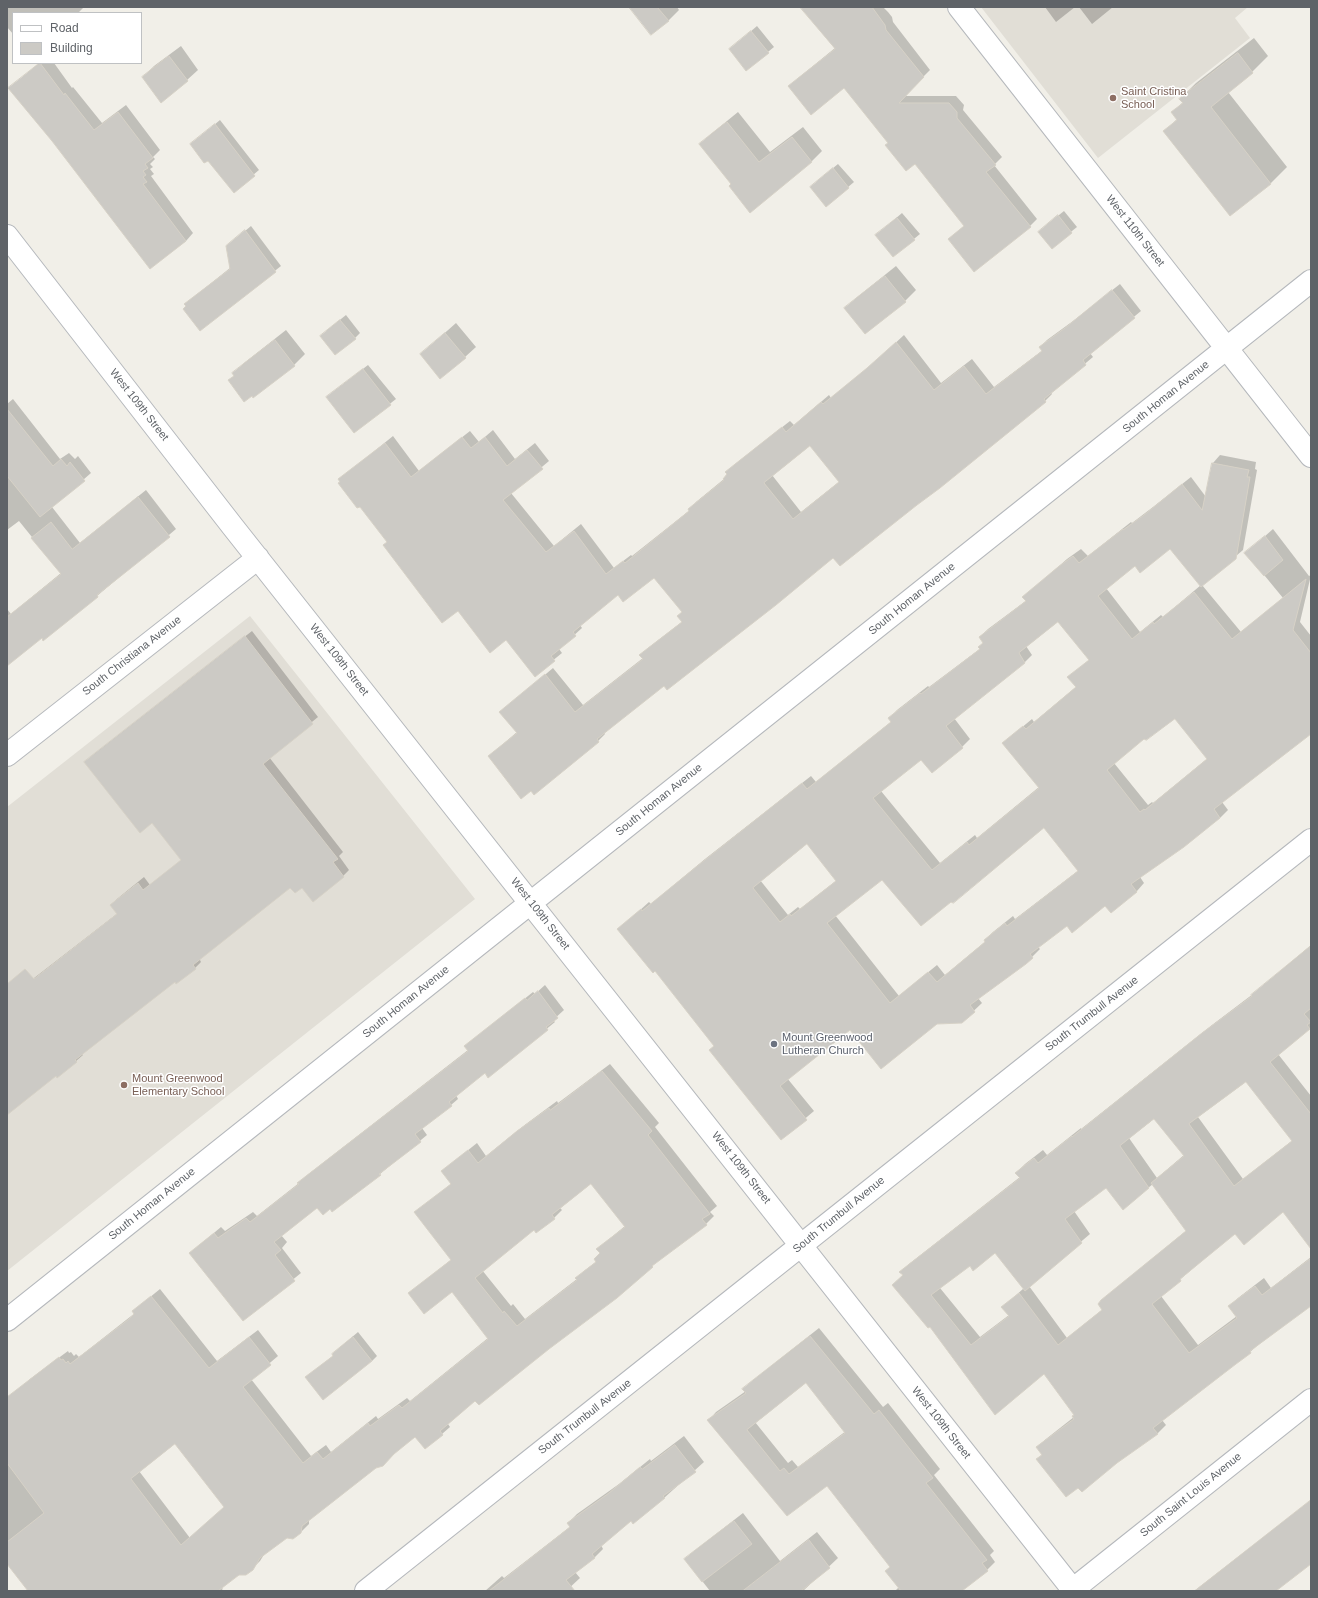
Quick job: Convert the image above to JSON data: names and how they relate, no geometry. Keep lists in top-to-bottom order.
{
  "streets": {
    "street": [
      "West 110th Street",
      "South Homan Avenue",
      "West 109th Street",
      "South Christiana Avenue",
      "South Trumbull Avenue",
      "South Saint Louis Avenue"
    ]
  },
  "crossings": [
    ["West 110th Street", "South Homan Avenue"],
    ["South Homan Avenue", "West 109th Street"],
    ["West 109th Street", "South Christiana Avenue"],
    ["West 109th Street", "South Trumbull Avenue"],
    ["West 109th Street", "South Saint Louis Avenue"]
  ],
  "places": ["Saint Cristina School", "Mount Greenwood Lutheran Church", "Mount Greenwood Elementary School"],
  "legend": ["Road", "Building"]
}
